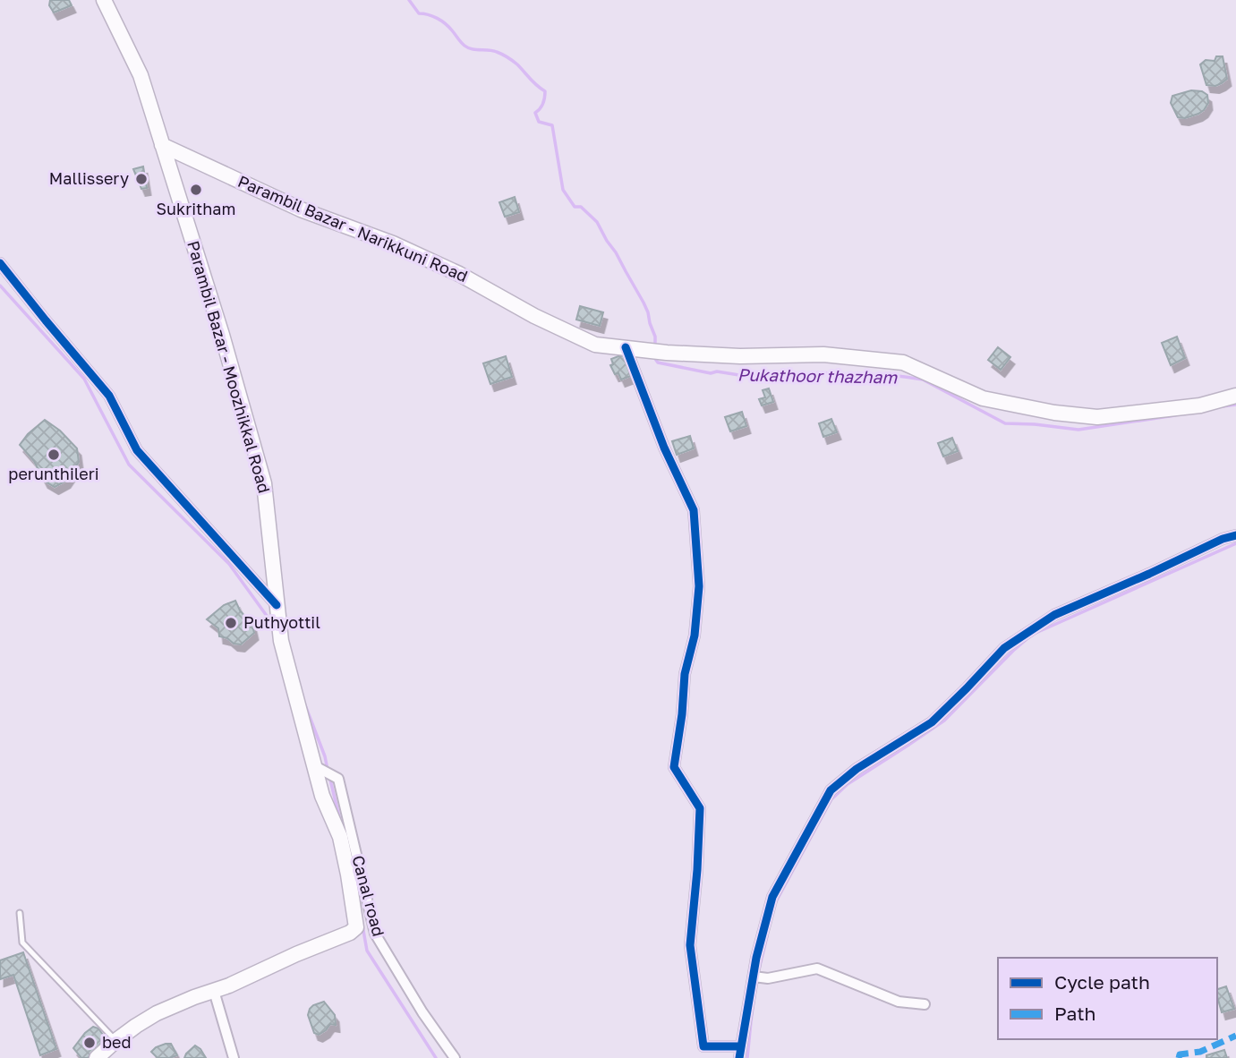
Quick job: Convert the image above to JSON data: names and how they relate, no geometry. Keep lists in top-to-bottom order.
{
  "streets": {
    "main road": ["Parambil Bazar - Narikkuni Road", "Parambil Bazar - Moozhikkal Road"],
    "street": ["Canal road"]
  },
  "crossings": [
    ["Parambil Bazar - Narikkuni Road", "Parambil Bazar - Moozhikkal Road"],
    ["Parambil Bazar - Moozhikkal Road", "Canal road"]
  ],
  "water": ["Pukathoor thazham"],
  "places": [
    "Mallissery",
    "Sukritham",
    "perunthileri",
    "Puthyottil",
    "bed"
  ],
  "legend": ["Cycle path", "Path"]
}
